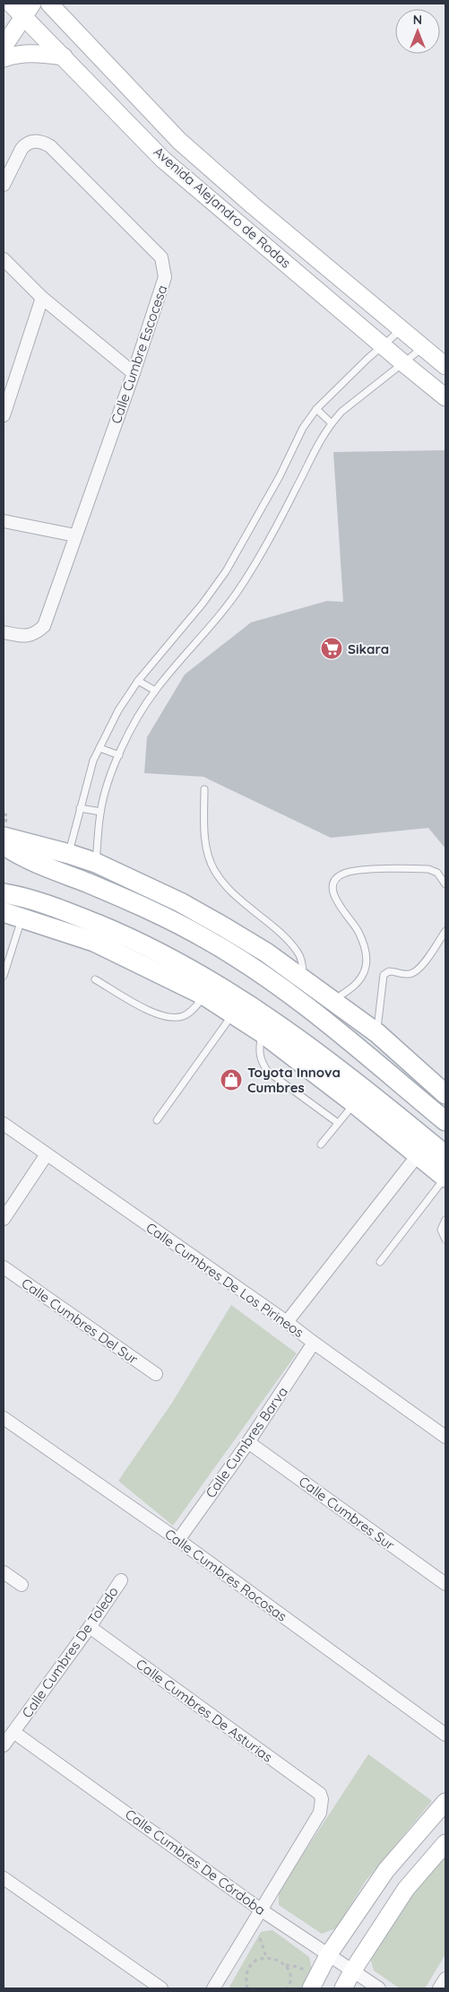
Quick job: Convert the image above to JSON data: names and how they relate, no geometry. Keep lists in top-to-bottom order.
{
  "streets": {
    "street": [
      "Avenida Alejandro de Rodas",
      "Calle Cumbre Escocesa",
      "Calle Cumbres De Los Pirineos",
      "Calle Cumbres Del Sur",
      "Calle Cumbres Barva",
      "Calle Cumbres Sur",
      "Calle Cumbres Rocosas",
      "Calle Cumbres De Toledo",
      "Calle Cumbres De Asturias",
      "Calle Cumbres De Córdoba"
    ]
  },
  "crossings": [
    ["Calle Cumbres De Los Pirineos", "Calle Cumbres Barva"],
    ["Calle Cumbres Barva", "Calle Cumbres Sur"],
    ["Calle Cumbres Barva", "Calle Cumbres Rocosas"],
    ["Calle Cumbres De Toledo", "Calle Cumbres De Asturias"],
    ["Calle Cumbres De Toledo", "Calle Cumbres De Córdoba"],
    ["Calle Cumbres De Asturias", "Calle Cumbres De Córdoba"]
  ],
  "places": {
    "supermarket": ["Sikara"],
    "shop": ["Toyota Innova Cumbres"]
  },
  "north": "top"
}
